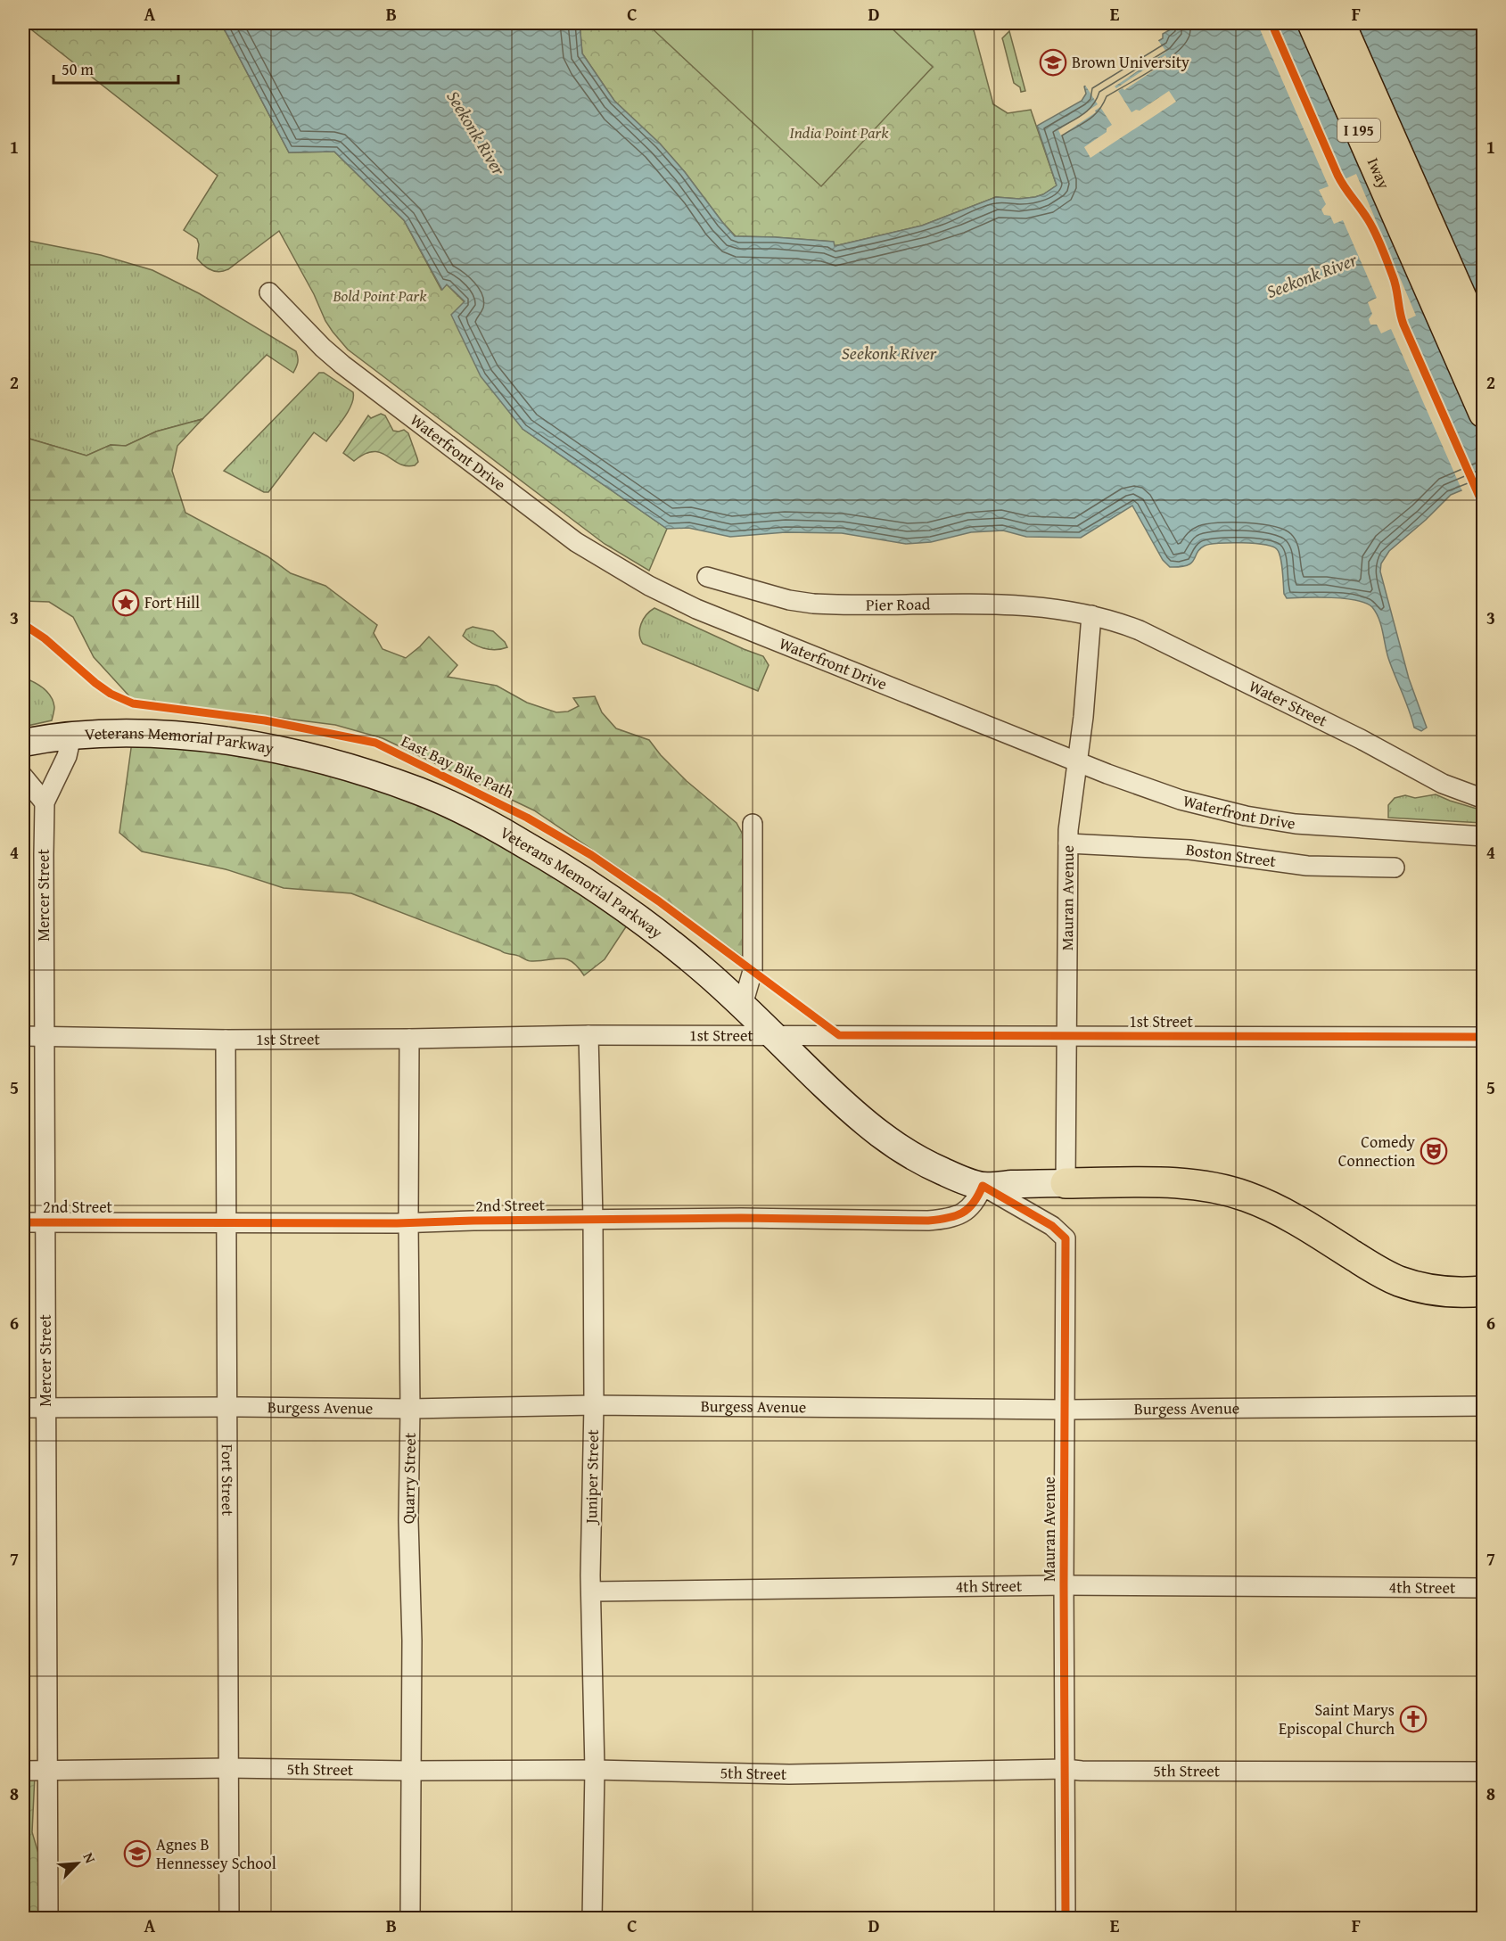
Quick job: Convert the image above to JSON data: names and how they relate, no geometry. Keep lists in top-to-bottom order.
{
  "streets": {
    "highway": ["I 195", "Iway"],
    "main road": ["Veterans Memorial Parkway"],
    "street": [
      "Waterfront Drive",
      "Pier Road",
      "Water Street",
      "Boston Street",
      "Mercer Street",
      "Mauran Avenue",
      "1st Street",
      "2nd Street",
      "Burgess Avenue",
      "Juniper Street",
      "Quarry Street",
      "Fort Street",
      "4th Street",
      "5th Street"
    ],
    "cycle path": ["East Bay Bike Path"]
  },
  "crossings": [
    ["I 195", "Iway"],
    ["Waterfront Drive", "Mauran Avenue"],
    ["Pier Road", "Water Street"],
    ["Pier Road", "Mauran Avenue"],
    ["Water Street", "Mauran Avenue"],
    ["Veterans Memorial Parkway", "Mercer Street"],
    ["Veterans Memorial Parkway", "Mauran Avenue"],
    ["Veterans Memorial Parkway", "1st Street"],
    ["Veterans Memorial Parkway", "2nd Street"],
    ["Boston Street", "Mauran Avenue"],
    ["Mercer Street", "1st Street"],
    ["Mercer Street", "2nd Street"],
    ["Mercer Street", "Burgess Avenue"],
    ["Mercer Street", "5th Street"],
    ["Mauran Avenue", "1st Street"],
    ["Mauran Avenue", "2nd Street"],
    ["Mauran Avenue", "Burgess Avenue"],
    ["Mauran Avenue", "4th Street"],
    ["Mauran Avenue", "5th Street"],
    ["1st Street", "Juniper Street"],
    ["1st Street", "Quarry Street"],
    ["1st Street", "Fort Street"],
    ["2nd Street", "Juniper Street"],
    ["2nd Street", "Quarry Street"],
    ["2nd Street", "Fort Street"],
    ["Burgess Avenue", "Juniper Street"],
    ["Burgess Avenue", "Quarry Street"],
    ["Burgess Avenue", "Fort Street"],
    ["Juniper Street", "4th Street"],
    ["Juniper Street", "5th Street"],
    ["Quarry Street", "5th Street"],
    ["Fort Street", "5th Street"]
  ],
  "water": ["Seekonk River"],
  "parks": ["India Point Park", "Bold Point Park"],
  "places": {
    "school or university": ["Brown University", "Agnes B Hennessey School"],
    "place": ["Fort Hill"],
    "theatre": ["Comedy Connection"],
    "church": ["Saint Marys Episcopal Church"]
  },
  "scale_bar": "50 m",
  "north": "top right",
  "grid": {
    "columns": [
      "A",
      "B",
      "C",
      "D",
      "E",
      "F"
    ],
    "rows": [
      "1",
      "2",
      "3",
      "4",
      "5",
      "6",
      "7",
      "8"
    ]
  }
}
